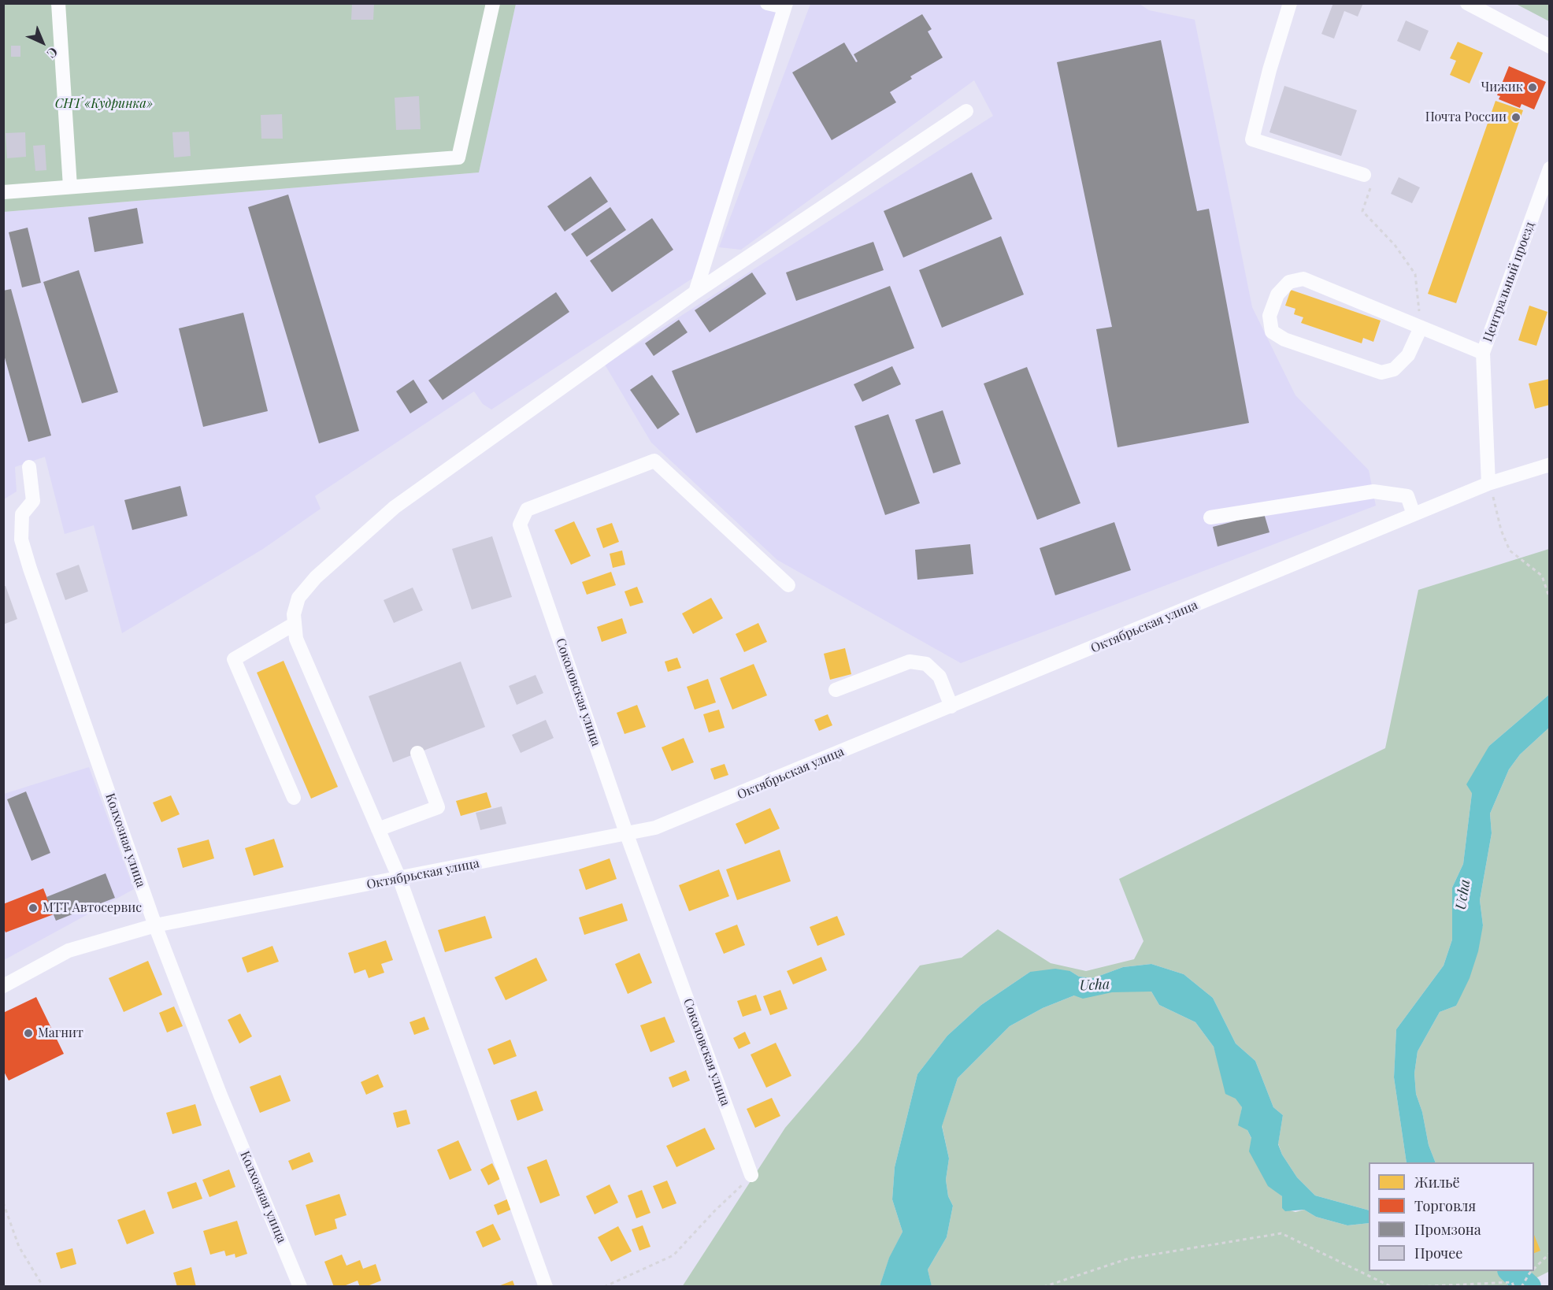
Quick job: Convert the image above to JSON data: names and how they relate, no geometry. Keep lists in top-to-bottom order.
{
  "streets": {
    "street": [
      "Центральный проезд",
      "Октябрьская улица",
      "Соколовская улица",
      "Колхозная улица"
    ]
  },
  "crossings": [
    ["Центральный проезд", "Октябрьская улица"],
    ["Октябрьская улица", "Соколовская улица"],
    ["Октябрьская улица", "Колхозная улица"]
  ],
  "water": ["Ucha"],
  "parks": ["СНТ «Кудринка»"],
  "places": [
    "Чижик",
    "Почта России",
    "МТТ Автосервис",
    "Магнит"
  ],
  "legend": [
    "Жильё",
    "Торговля",
    "Промзона",
    "Прочее"
  ],
  "north": "bottom right"
}
